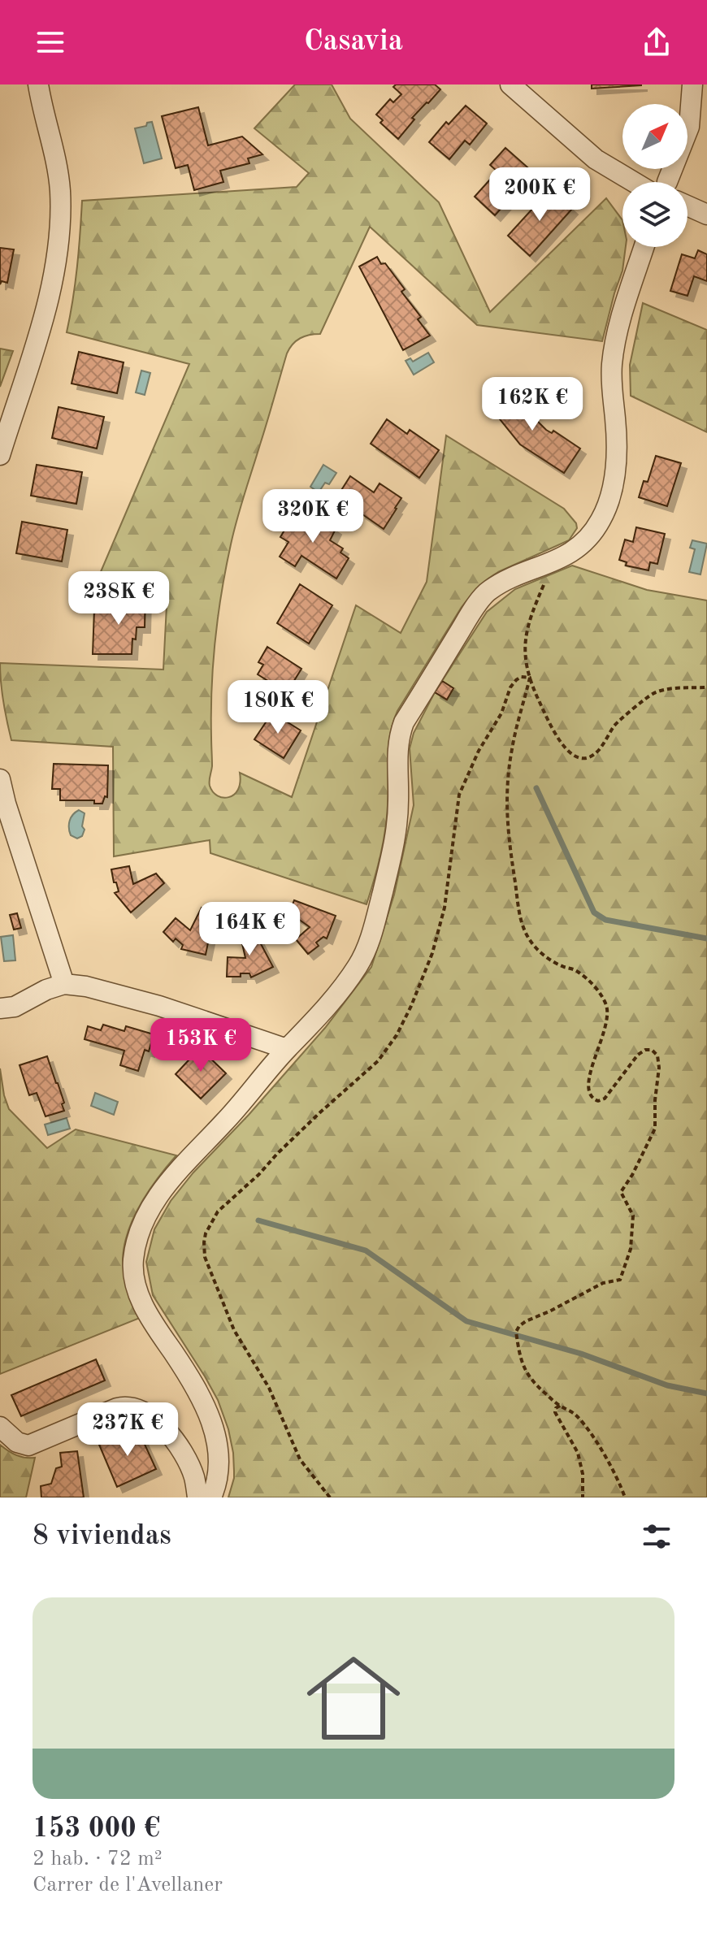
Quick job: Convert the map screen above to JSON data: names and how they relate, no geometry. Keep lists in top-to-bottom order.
{
  "north": "top right",
  "page": {
    "header": "Casavia",
    "price": [
      "200K €",
      "162K €",
      "320K €",
      "238K €",
      "180K €",
      "164K €",
      "153K €",
      "237K €"
    ],
    "heading": "8 viviendas",
    "list": [
      {
        "name": "153 000 €",
        "note": "2 hab. · 72 m² · Carrer de l'Avellaner"
      }
    ]
  }
}
